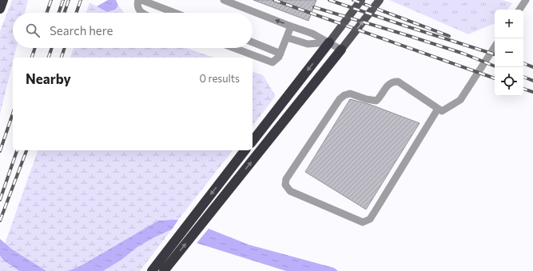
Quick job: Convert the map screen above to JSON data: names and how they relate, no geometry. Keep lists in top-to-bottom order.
{
  "page": {
    "map_buttons": ["+", "−"],
    "search": "Search here",
    "heading": ["Nearby", "0 results"]
  }
}
